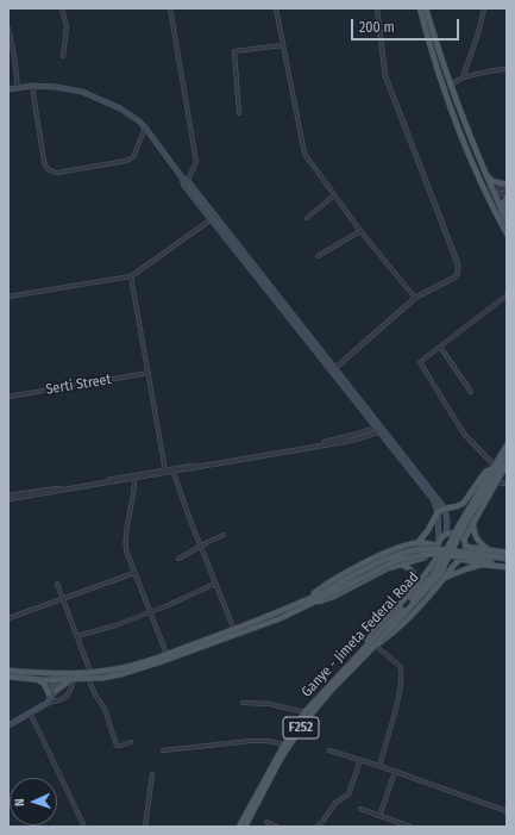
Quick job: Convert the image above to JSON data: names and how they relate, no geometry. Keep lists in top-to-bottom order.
{
  "streets": {
    "main road": ["Ganye - Jimeta Federal Road", "F252"],
    "street": ["Serti Street"]
  },
  "scale_bar": "200 m",
  "north": "left"
}
